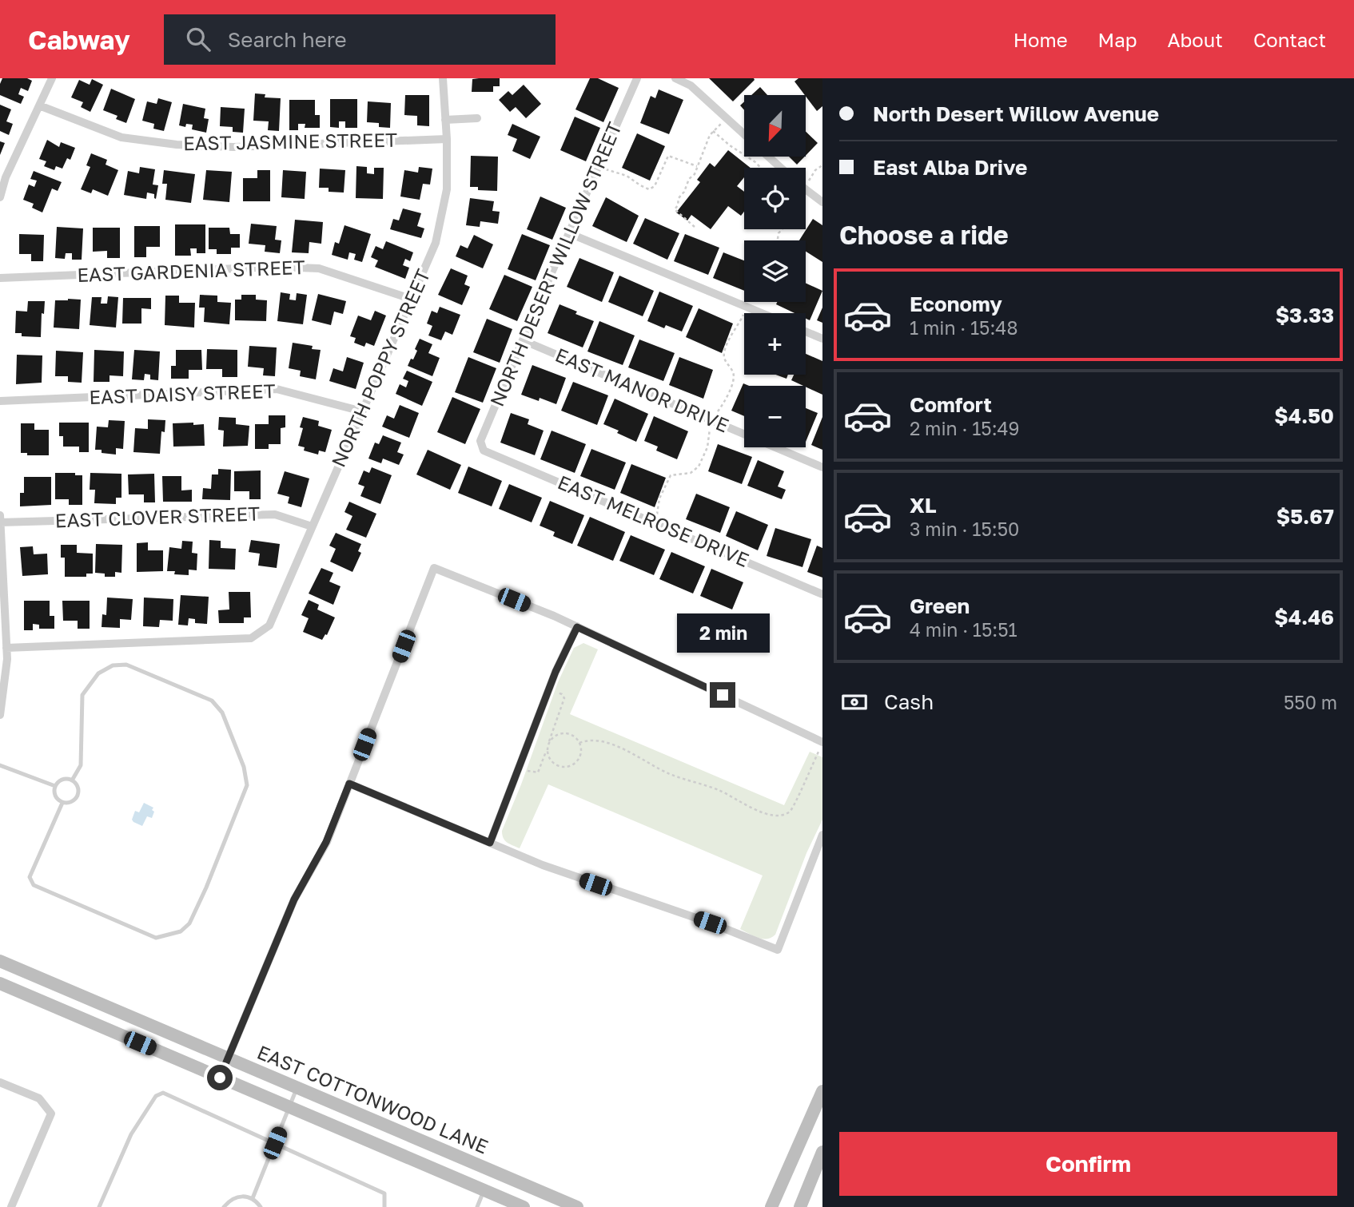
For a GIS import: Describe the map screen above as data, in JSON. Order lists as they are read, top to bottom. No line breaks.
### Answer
{"streets":{"main road":["EAST COTTONWOOD LANE"],"street":["EAST JASMINE STREET","NORTH DESERT WILLOW STREET","EAST GARDENIA STREET","NORTH POPPY STREET","EAST MANOR DRIVE","EAST DAISY STREET","EAST CLOVER STREET","EAST MELROSE DRIVE"]},"crossings":[["EAST JASMINE STREET","NORTH POPPY STREET"],["NORTH DESERT WILLOW STREET","EAST MANOR DRIVE"],["NORTH DESERT WILLOW STREET","EAST MELROSE DRIVE"],["EAST GARDENIA STREET","NORTH POPPY STREET"],["NORTH POPPY STREET","EAST DAISY STREET"],["NORTH POPPY STREET","EAST CLOVER STREET"]],"north":"bottom left","page":{"header":"Cabway","search":"Search here","nav":["Home","Map","About","Contact"],"banner":["North Desert Willow Avenue","East Alba Drive"],"map_buttons":["+","−"],"heading":"Choose a ride","list":[{"name":"Economy","note":"1 min · 15:48","value":"$3.33"},{"name":"Comfort","note":"2 min · 15:49","value":"$4.50"},{"name":"XL","note":"3 min · 15:50","value":"$5.67"},{"name":"Green","note":"4 min · 15:51","value":"$4.46"}],"bubble":"2 min","pay":["Cash","550 m"],"buttons":"Confirm"}}
